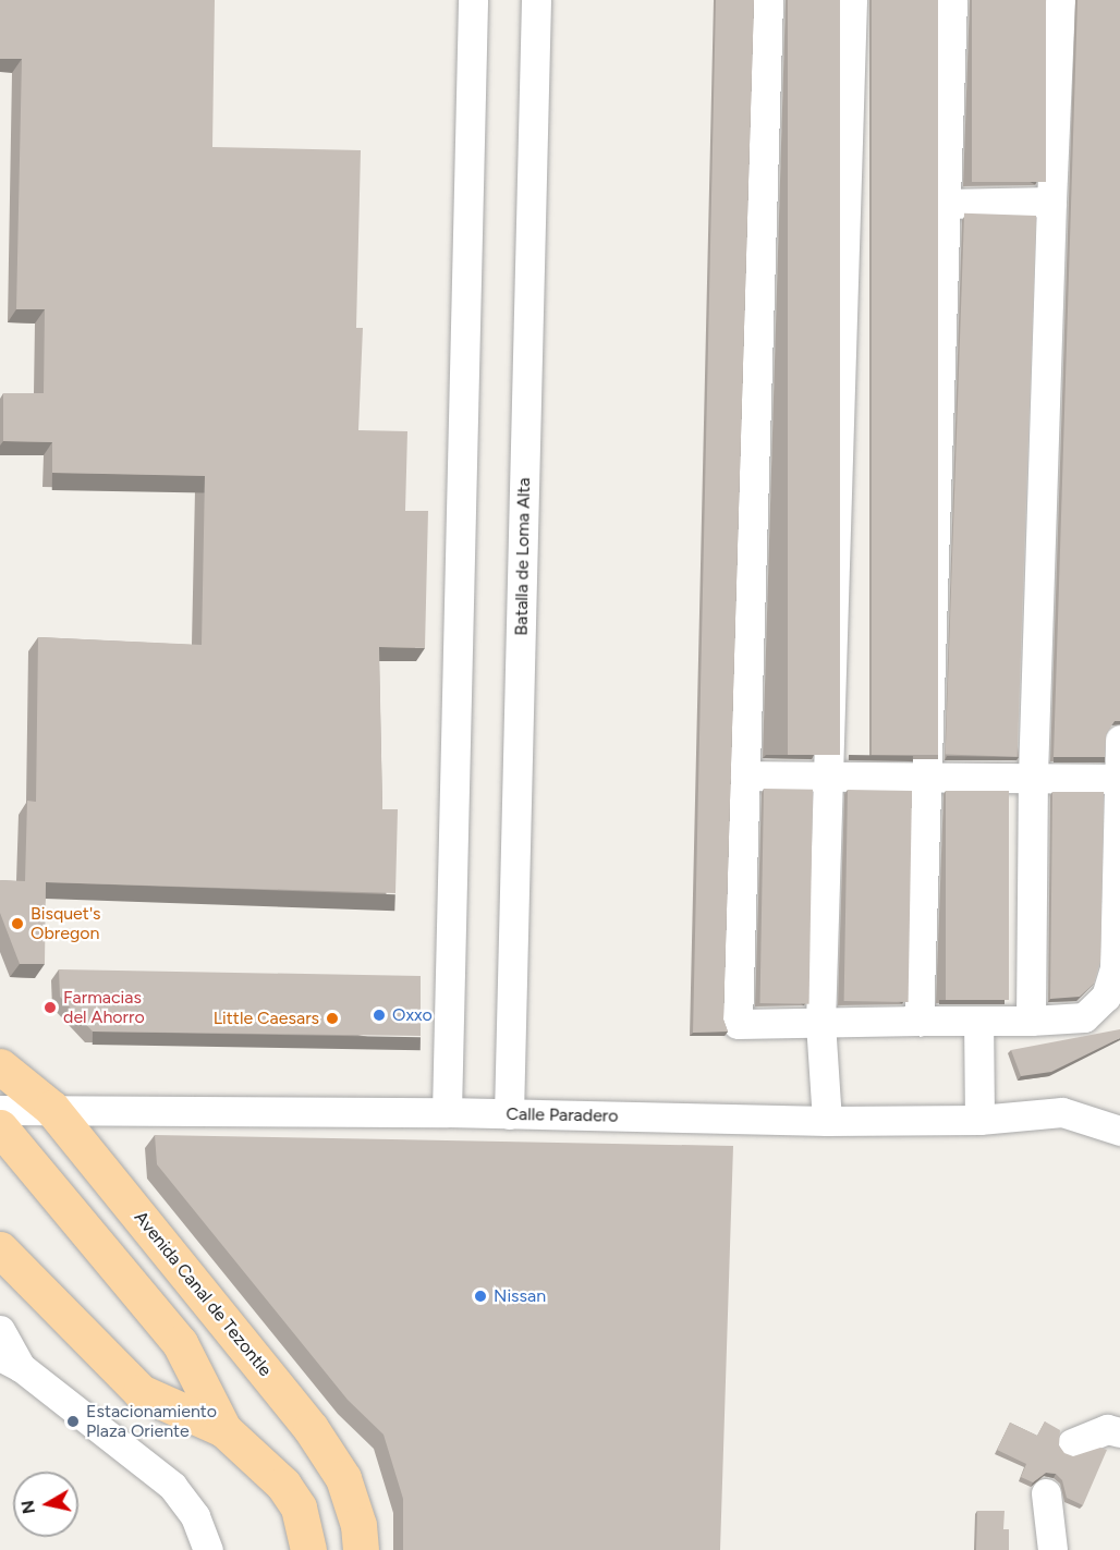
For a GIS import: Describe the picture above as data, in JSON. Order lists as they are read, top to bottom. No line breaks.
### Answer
{"streets":{"main road":["Avenida Canal de Tezontle"],"street":["Batalla de Loma Alta","Calle Paradero"]},"crossings":[["Batalla de Loma Alta","Calle Paradero"],["Calle Paradero","Avenida Canal de Tezontle"]],"places":["Bisquet's Obregon","Farmacias del Ahorro","Oxxo","Little Caesars","Nissan","Estacionamiento Plaza Oriente"],"north":"left"}
